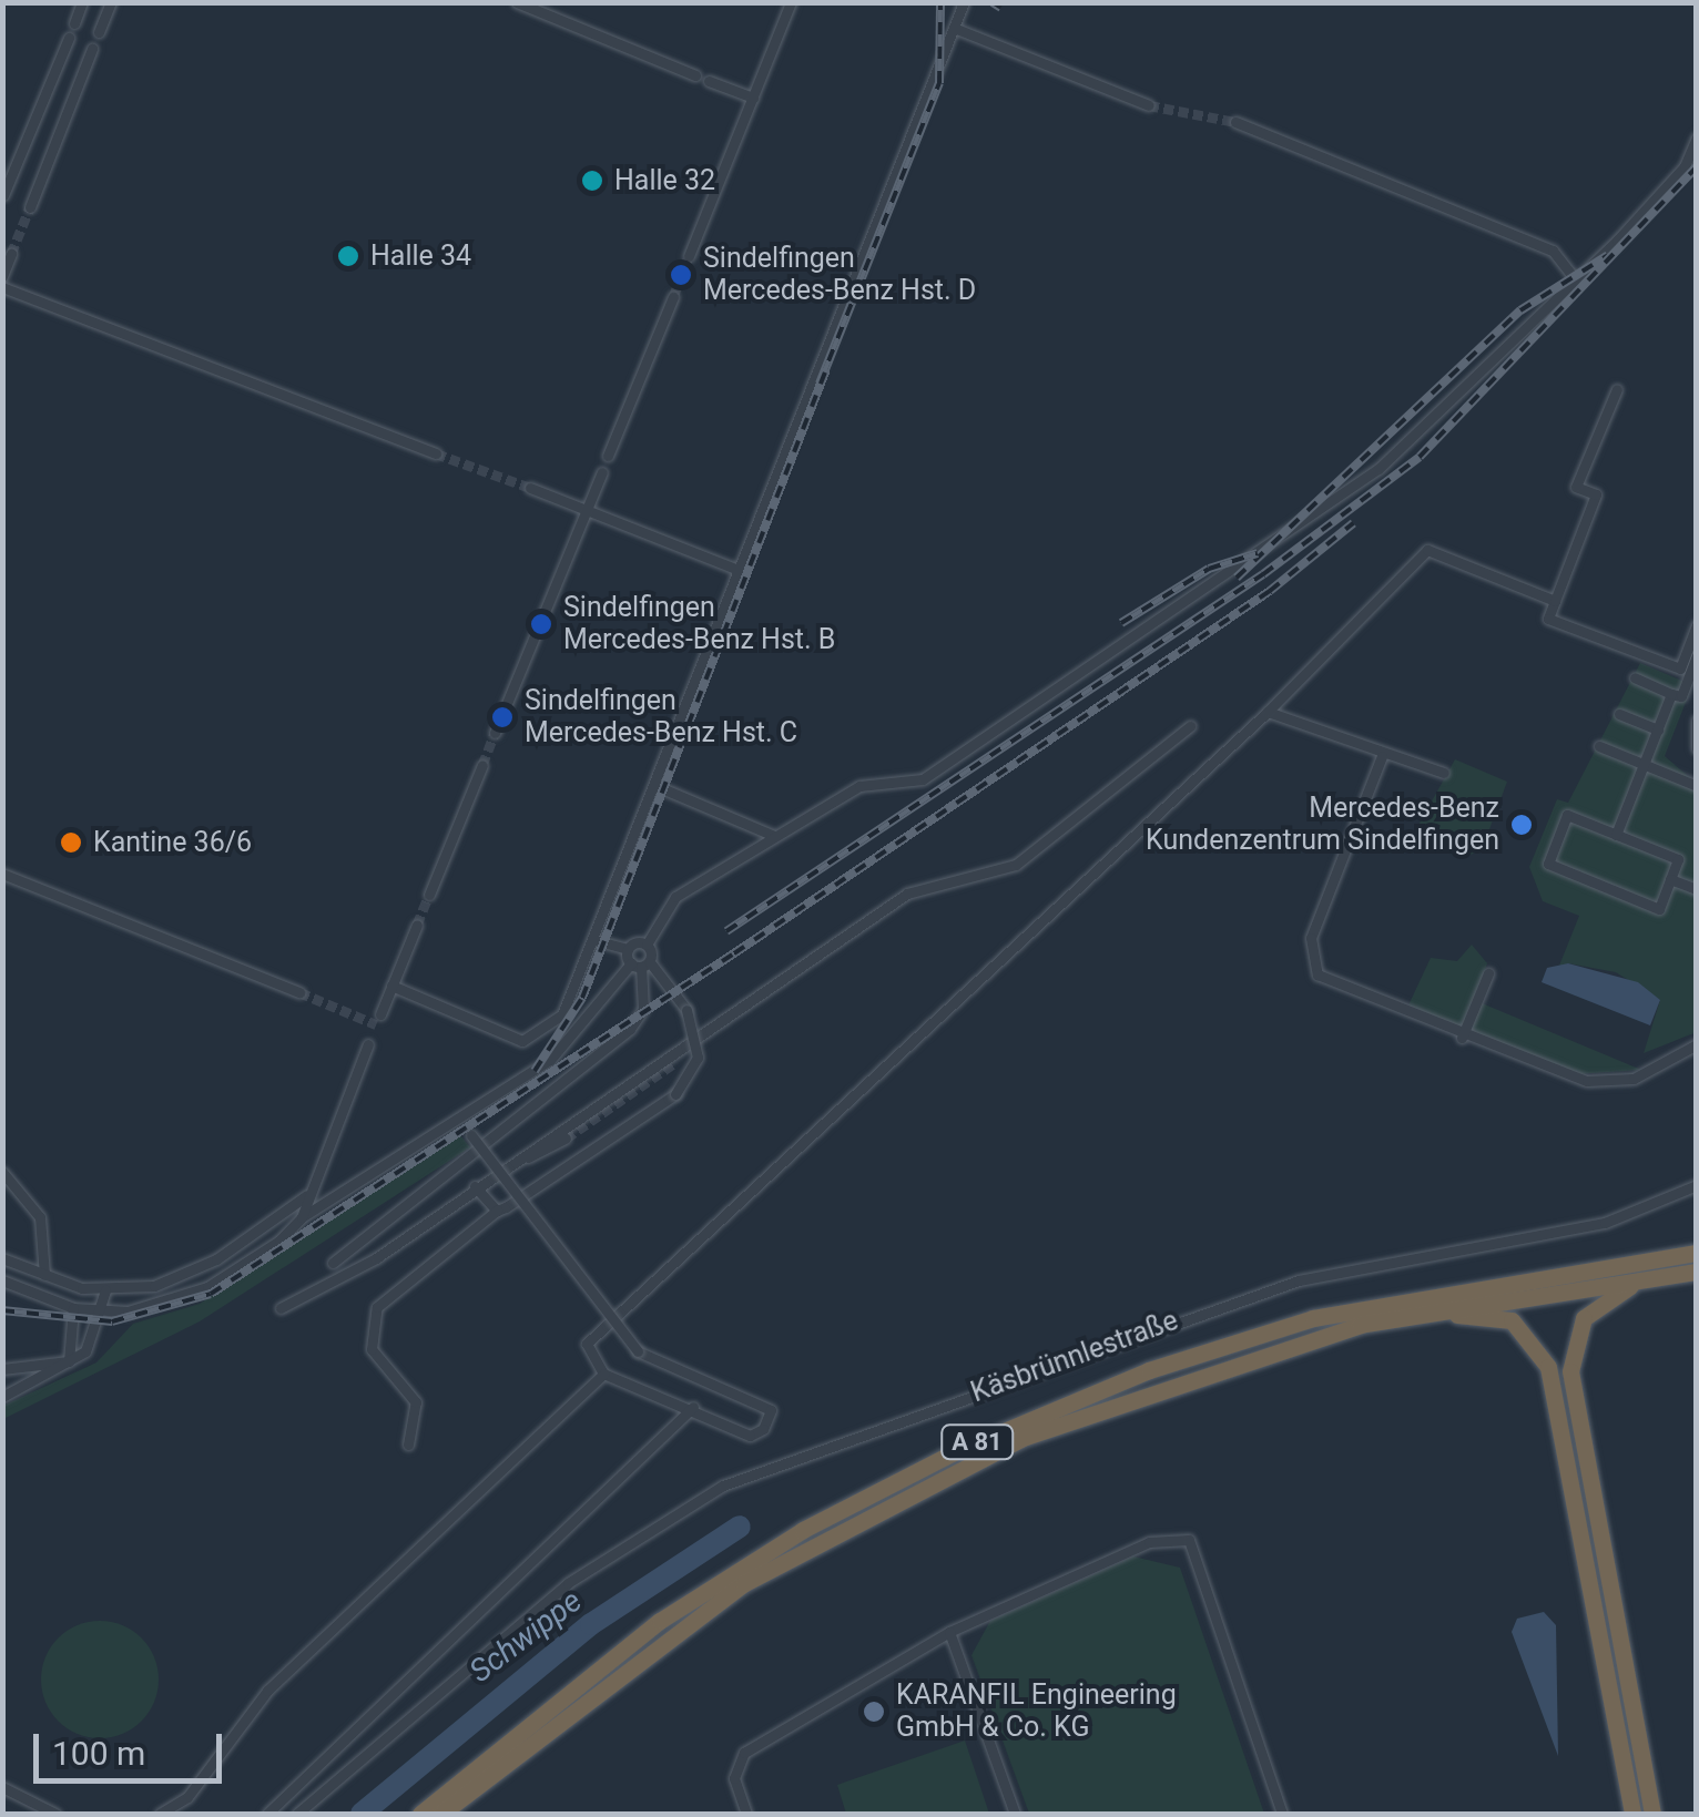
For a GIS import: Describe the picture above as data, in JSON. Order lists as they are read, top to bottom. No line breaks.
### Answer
{"streets":{"highway":["A 81"],"street":["Käsbrünnlestraße"]},"water":["Schwippe"],"places":["Halle 32","Halle 34","Sindelfingen Mercedes-Benz Hst. D","Sindelfingen Mercedes-Benz Hst. B","Sindelfingen Mercedes-Benz Hst. C","Mercedes-Benz Kundenzentrum Sindelfingen","Kantine 36/6","KARANFIL Engineering GmbH & Co. KG"],"scale_bar":"100 m"}
